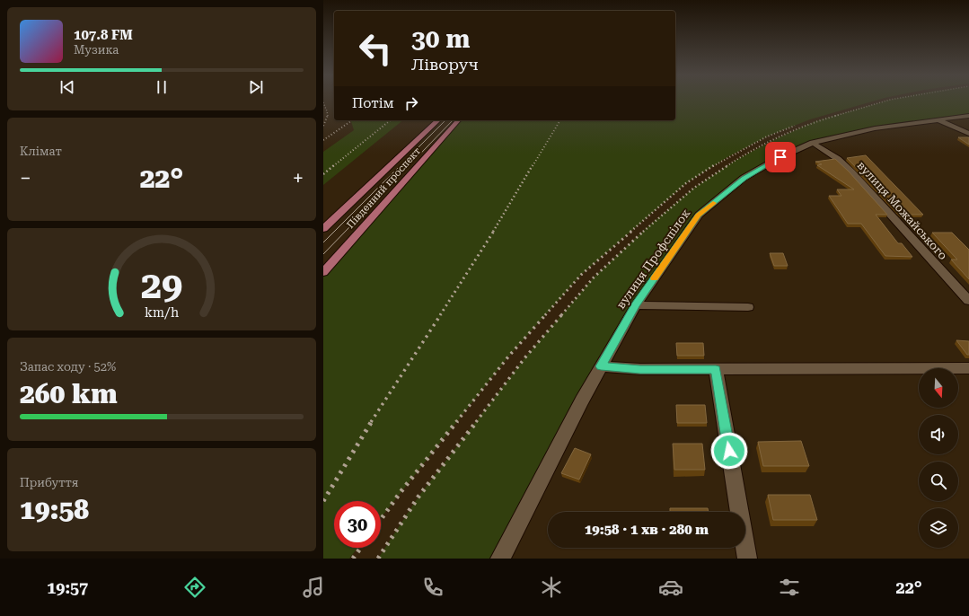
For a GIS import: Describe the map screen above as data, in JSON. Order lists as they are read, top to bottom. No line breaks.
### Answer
{"streets":{"main road":["Південний проспект"],"street":["вулиця Можайського","вулиця Профспілок"]},"crossings":[["вулиця Можайського","вулиця Профспілок"]],"north":"bottom","page":{"turn":["30 m","Ліворуч"],"song":["107.8 FM","Музика"],"then":"Потім","tile":["Клімат",["Запас ходу · 52%","260 km"],["Прибуття","19:58"]],"heat":["−","22°","+"],"limit":"30","trip":"19:58 · 1 хв · 280 m","tabs":["19:57","22°"],"gauge":["29","km/h"]}}
